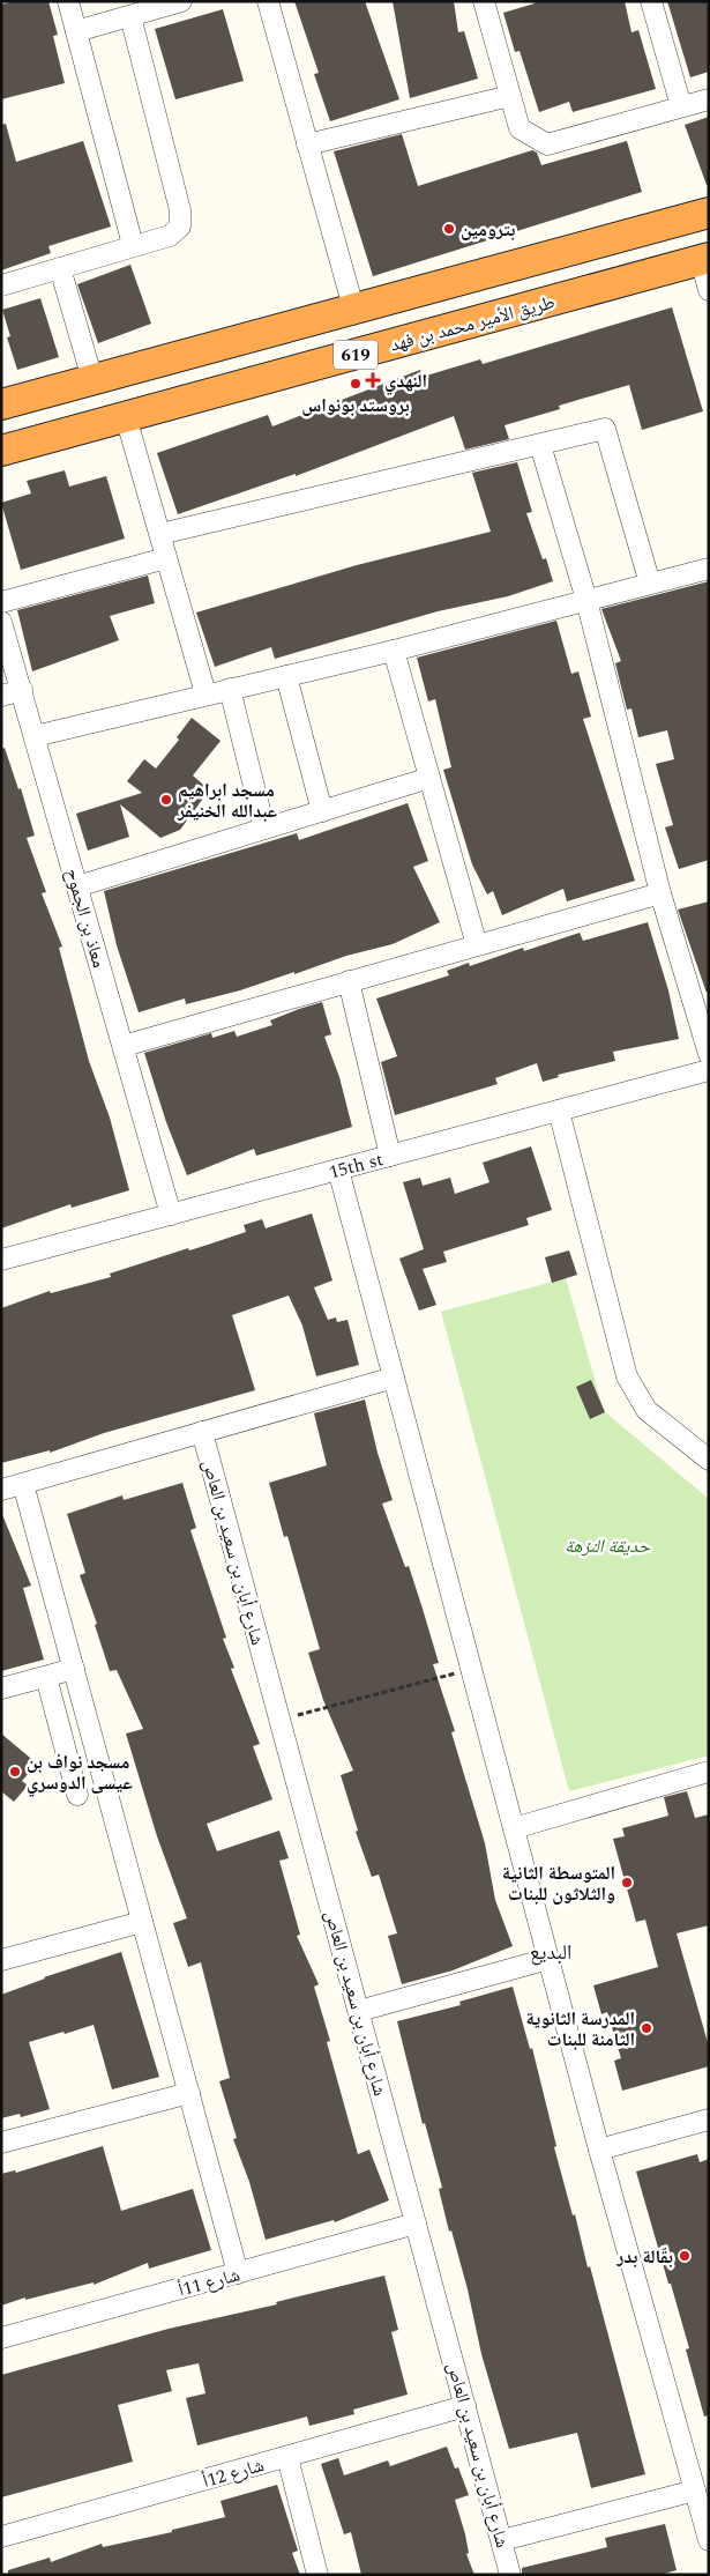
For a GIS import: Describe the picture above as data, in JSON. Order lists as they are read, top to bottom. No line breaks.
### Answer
{"streets":{"highway":["طريق الأمير محمد بن فهد","619"],"street":["معاذ بن الجموح","15th st","شارع أبان بن سعيد بن العاص","شارع 11أ","شارع 12أ"]},"crossings":[["معاذ بن الجموح","15th st"],["شارع أبان بن سعيد بن العاص","شارع 11أ"],["شارع أبان بن سعيد بن العاص","شارع 12أ"]],"districts":["البديع"],"parks":["حديقة النزهة"],"places":{"other":["بترومين","بروستد بونواس","مسجد ابراهيم عبدالله الخنيفر","مسجد نواف بن عيسى الدوسري","المتوسطة الثانية والثلاثون للبنات","المدرسة الثانوية الثامنة للبنات","بقّالة بدر"],"health":["النهدي"]}}
